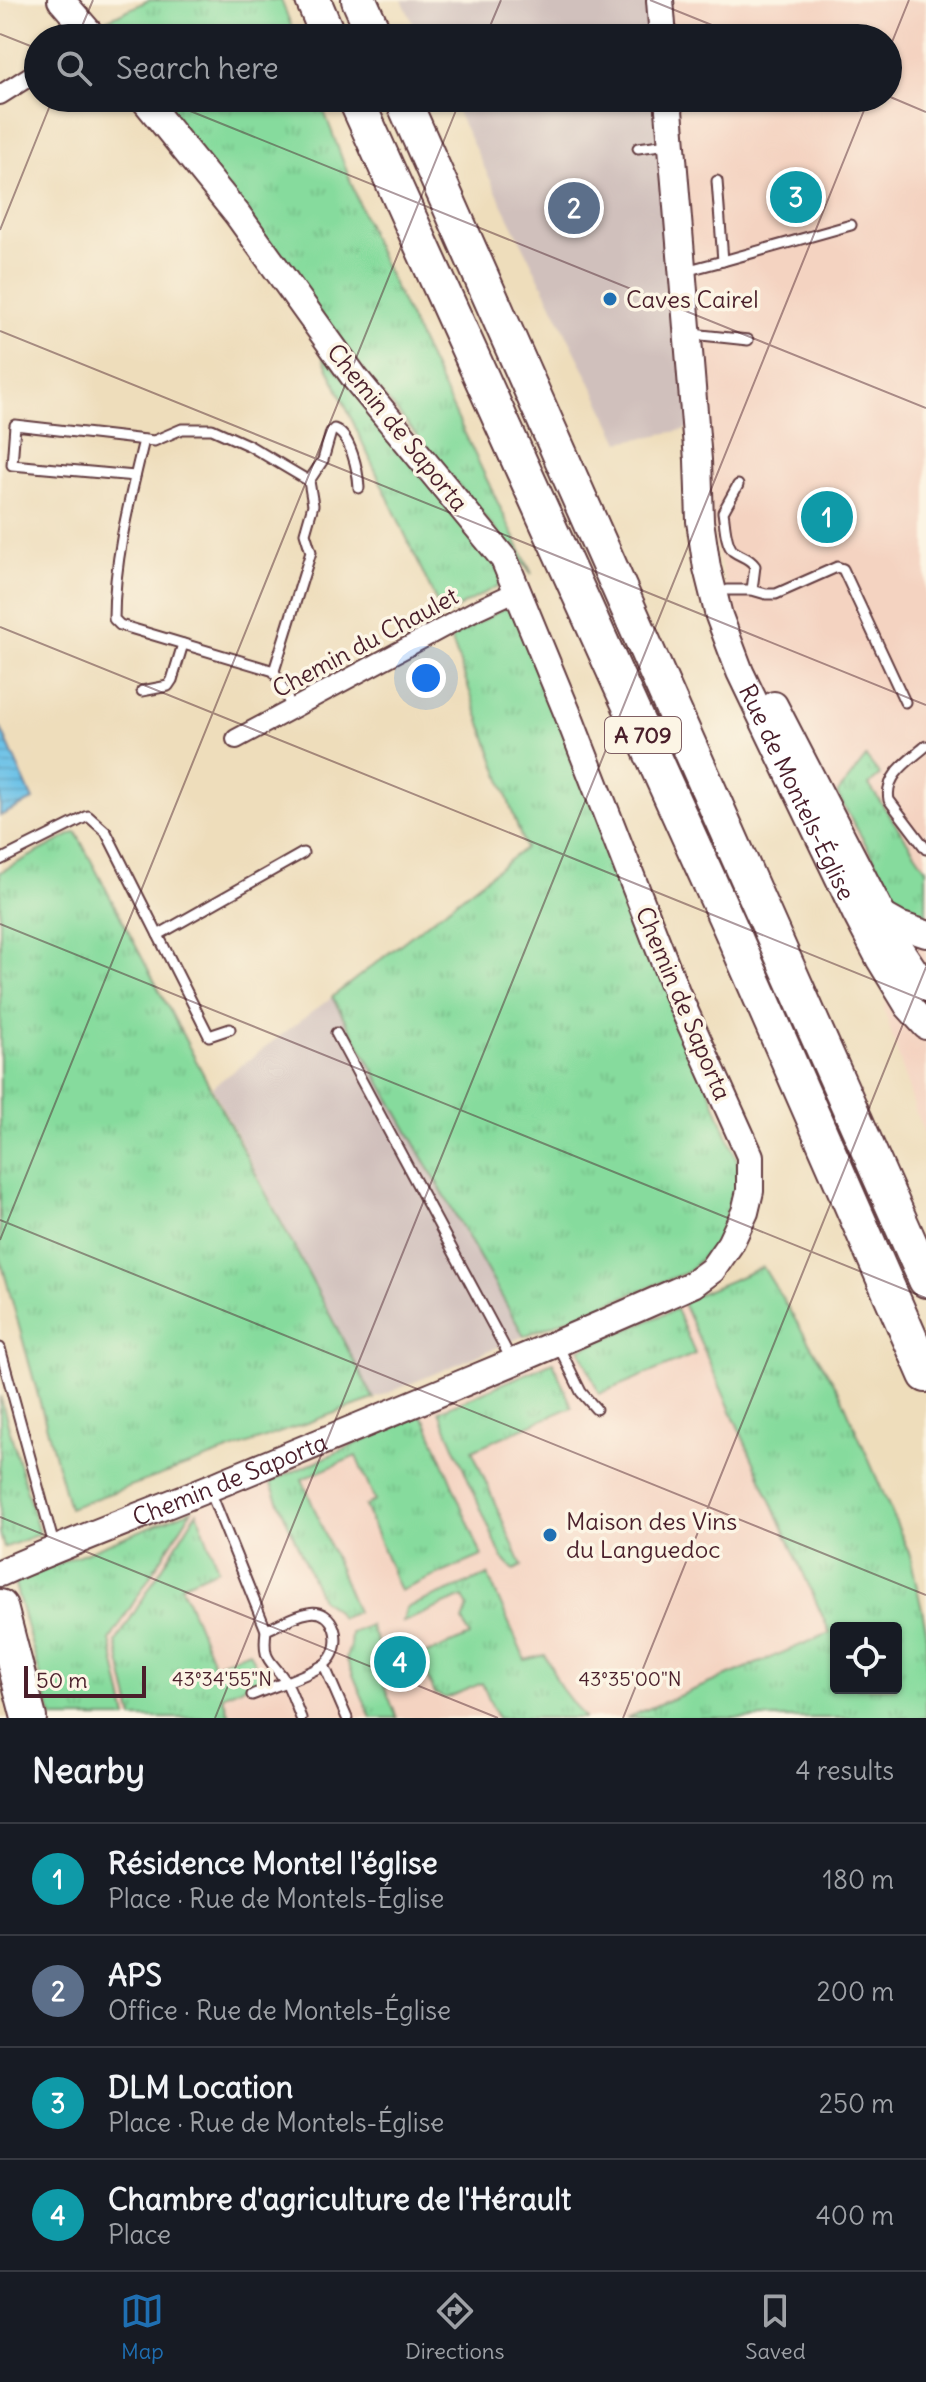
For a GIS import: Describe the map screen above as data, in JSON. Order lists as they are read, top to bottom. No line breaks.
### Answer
{"streets":{"highway":["A 709"],"street":["Chemin de Saporta","Chemin du Chaulet","Rue de Montels-Église"]},"crossings":[["Chemin de Saporta","Chemin du Chaulet"]],"places":["Caves Cairel","Maison des Vins du Languedoc"],"scale_bar":"50 m","page":{"search":"Search here","pins":["3","2","1","4"],"scale":"50 m","heading":["Nearby","4 results"],"list":[{"mark":"1","name":"Résidence Montel l'église","note":"Place · Rue de Montels-Église","value":"180 m"},{"mark":"2","name":"APS","note":"Office · Rue de Montels-Église","value":"200 m"},{"mark":"3","name":"DLM Location","note":"Place · Rue de Montels-Église","value":"250 m"},{"mark":"4","name":"Chambre d'agriculture de l'Hérault","note":"Place","value":"400 m"}],"nav":["Map","Directions","Saved"]},"coordinates":["43°34'55\"N","43°35'00\"N"]}
